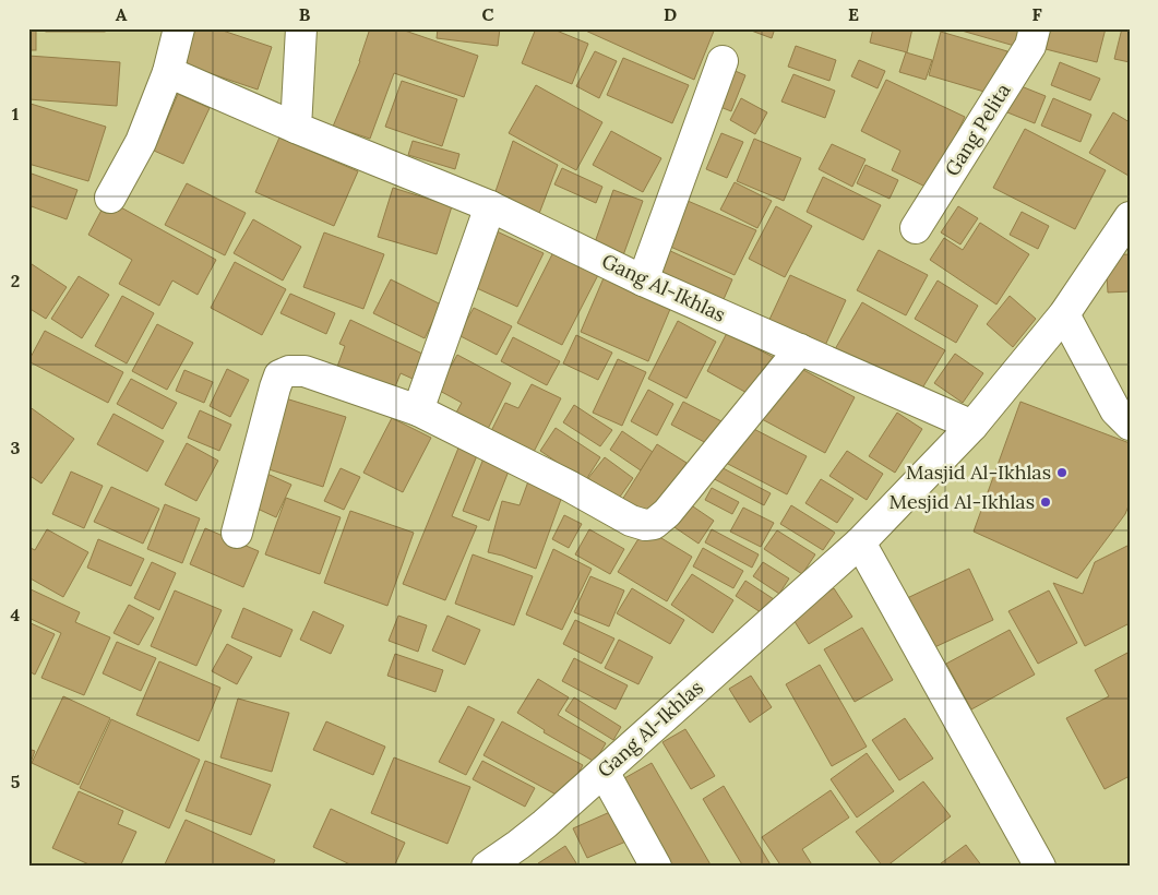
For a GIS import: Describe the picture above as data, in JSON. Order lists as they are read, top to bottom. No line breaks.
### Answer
{"streets":{"street":["Gang Pelita","Gang Al-Ikhlas"]},"places":["Masjid Al-Ikhlas","Mesjid Al-Ikhlas"],"grid":{"columns":["A","B","C","D","E","F"],"rows":["1","2","3","4","5"]}}
